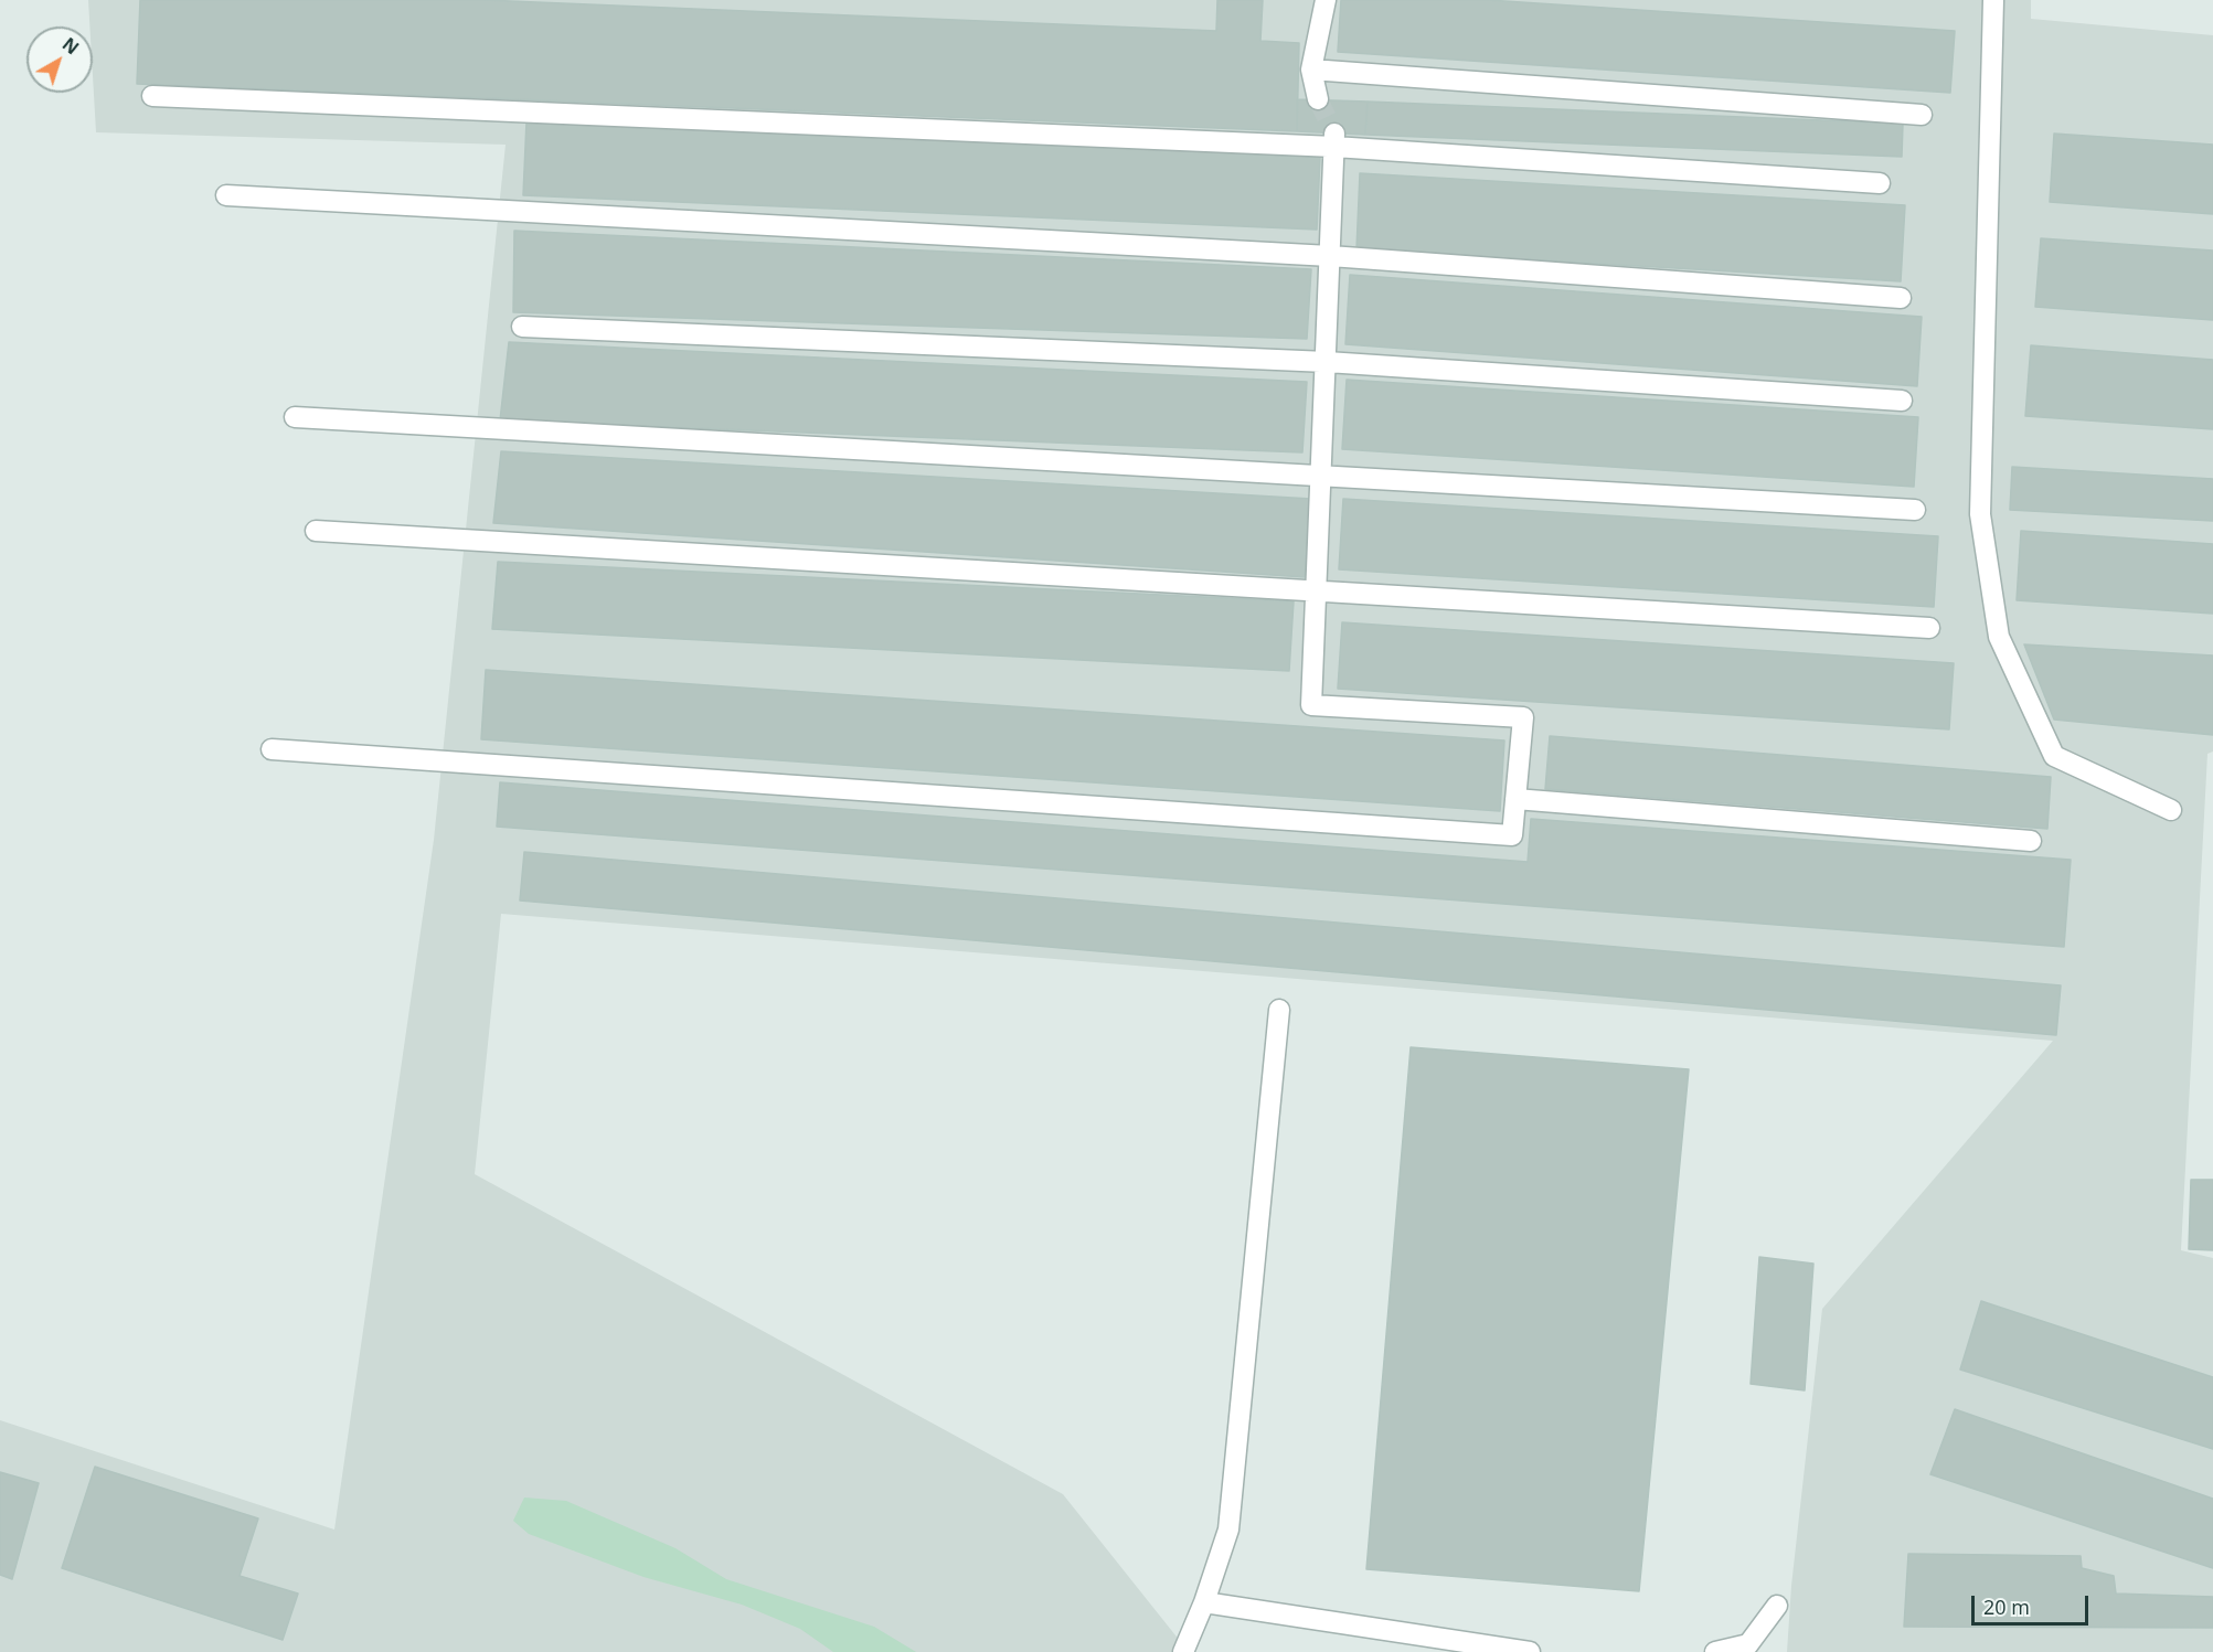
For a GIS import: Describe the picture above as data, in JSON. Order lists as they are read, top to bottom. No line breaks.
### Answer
{"scale_bar":"20 m","north":"top right"}
